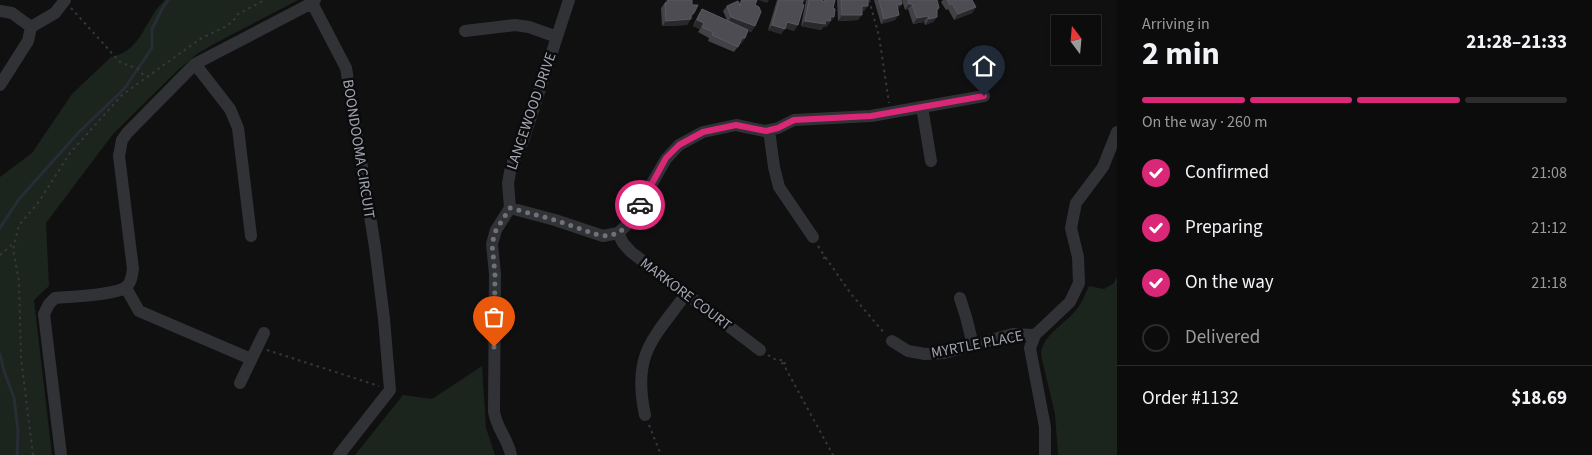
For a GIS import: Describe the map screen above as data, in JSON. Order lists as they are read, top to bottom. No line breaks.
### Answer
{"streets":{"street":["LANCEWOOD DRIVE","BOONDOOMA CIRCUIT","MARKORE COURT","MYRTLE PLACE"]},"north":"top","page":{"heading":["2 min","Arriving in","21:28–21:33"],"panel":["Order #1132","$18.69"],"bar":"On the way · 260 m","list":[["Confirmed","21:08"],["Preparing","21:12"],["On the way","21:18"],"Delivered"]}}
